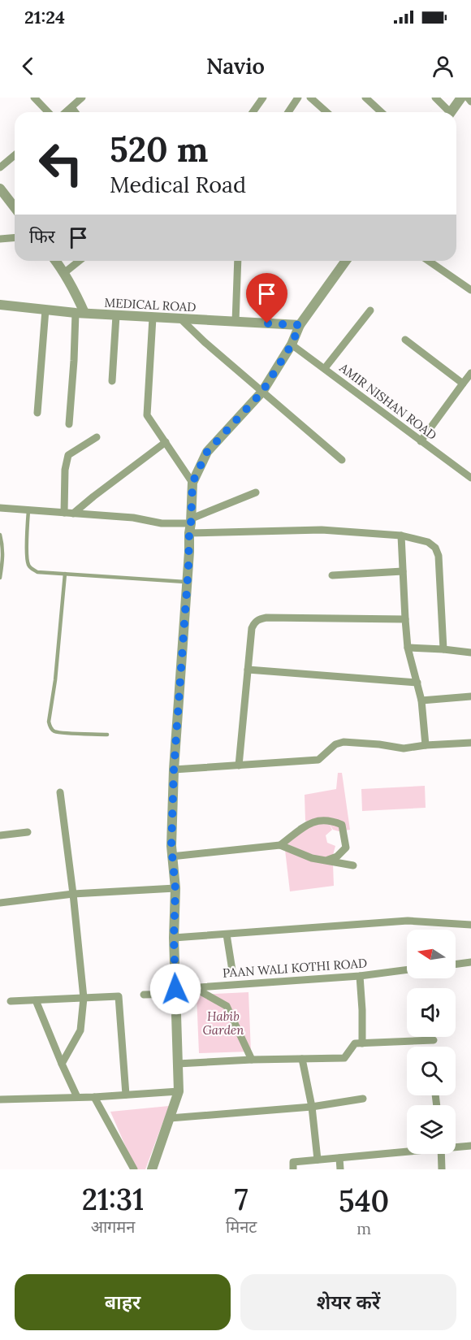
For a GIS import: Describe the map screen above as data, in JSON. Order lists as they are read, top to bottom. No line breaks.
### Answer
{"streets":{"street":["MEDICAL ROAD","AMIR NISHAN ROAD","PAAN WALI KOTHI ROAD"]},"parks":["Habib Garden"],"north":"left","page":{"status":"21:24","header":"Navio","turn":["520 m","Medical Road"],"then":"फिर","eta":["21:31","आगमन","7","मिनट","540","m"],"buttons":["बाहर","शेयर करें"]}}
